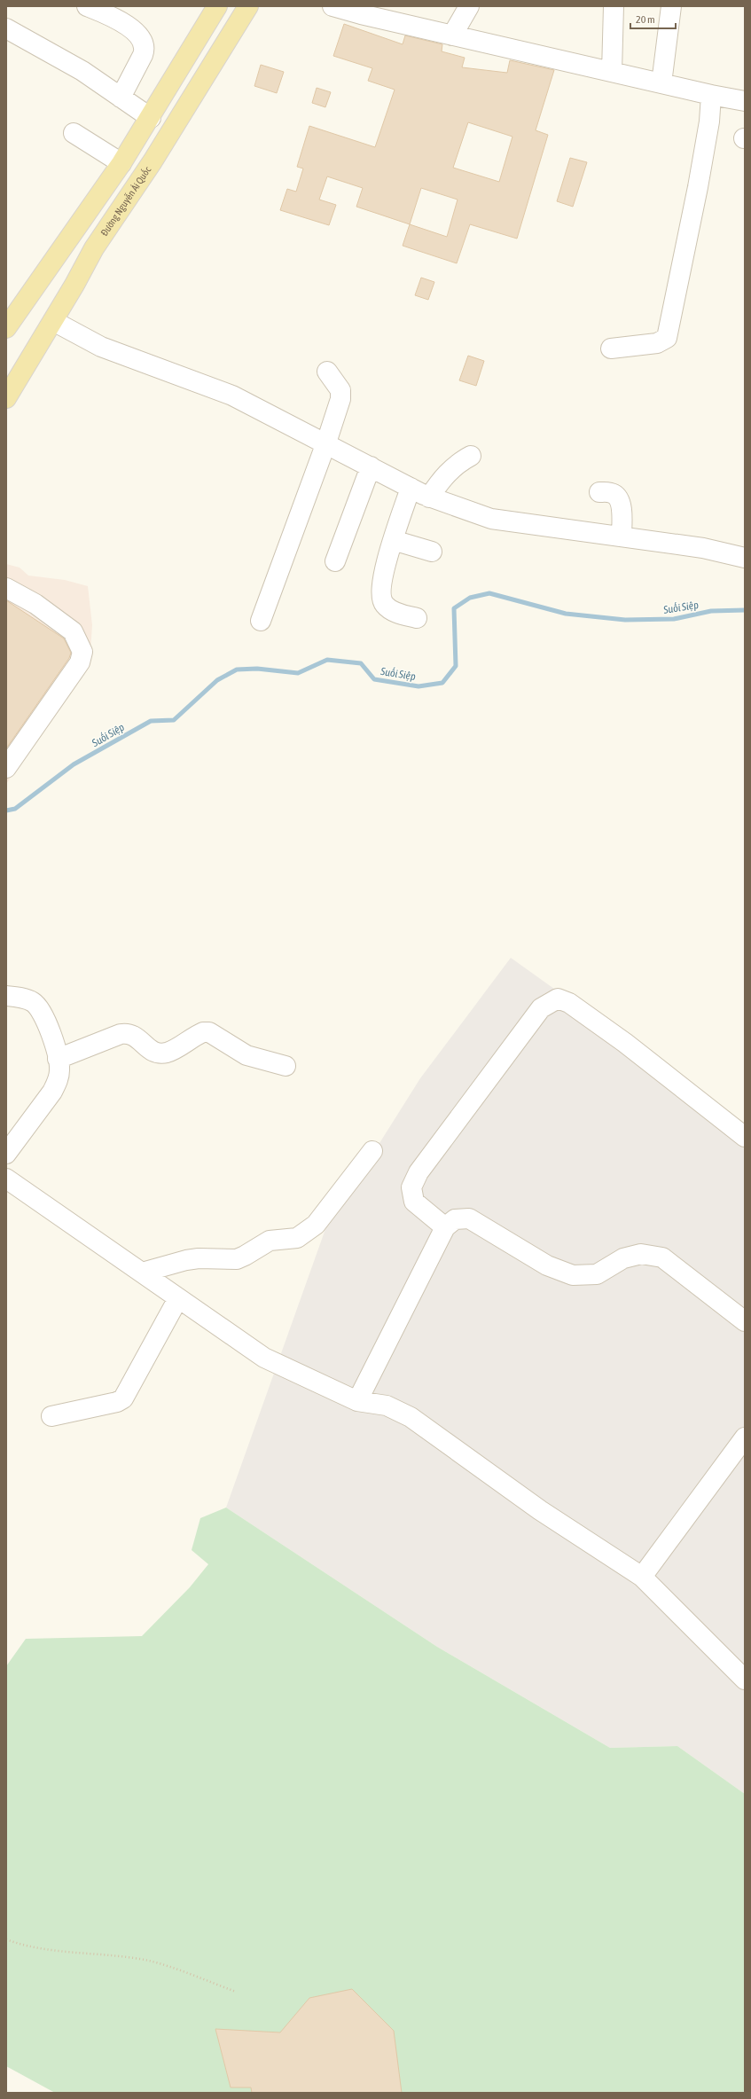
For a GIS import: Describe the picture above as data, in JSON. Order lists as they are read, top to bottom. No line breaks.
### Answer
{"streets":{"main road":["Đường Nguyễn Ái Quốc"]},"water":["Suối Siệp"],"scale_bar":"20 m"}
